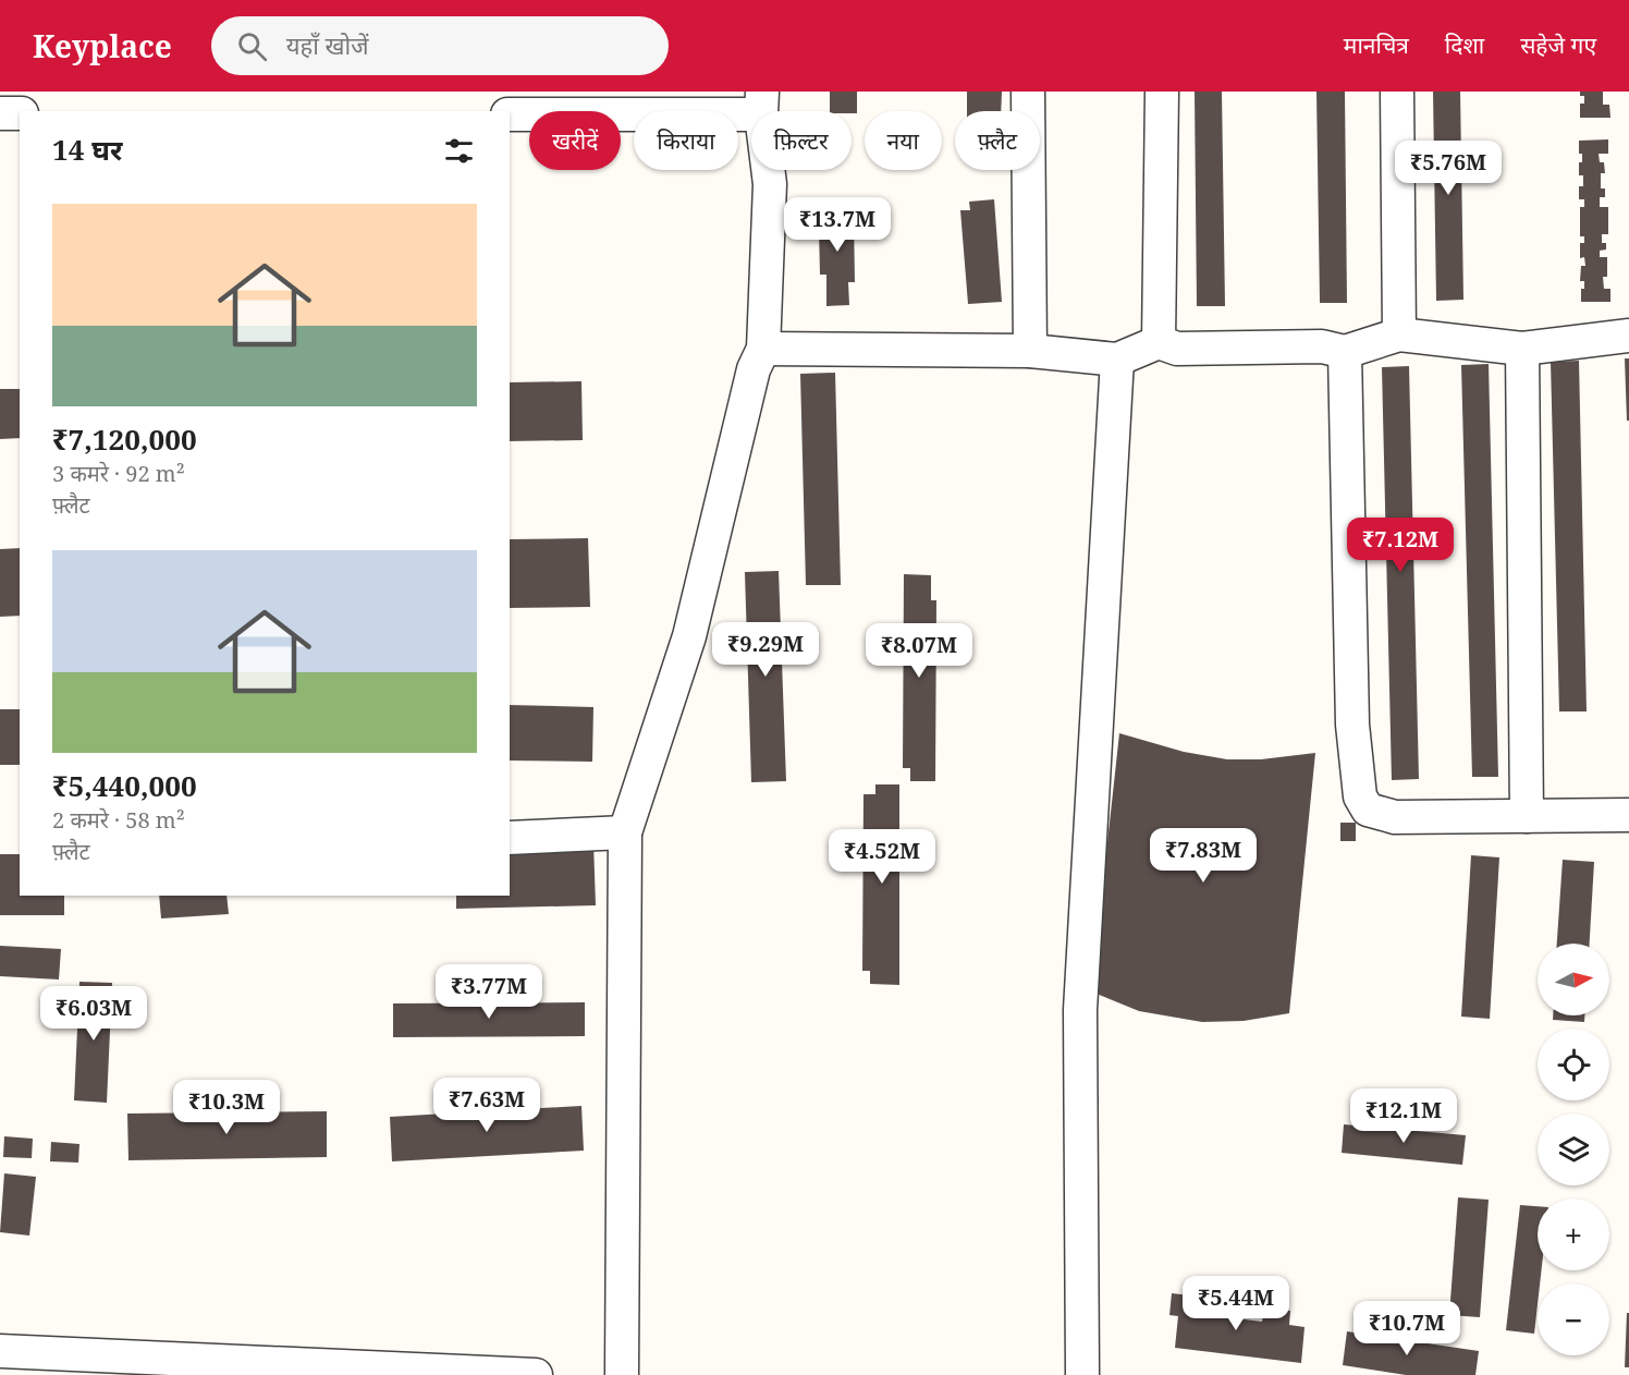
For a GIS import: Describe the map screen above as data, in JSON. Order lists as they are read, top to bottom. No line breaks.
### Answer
{"north":"right","page":{"header":"Keyplace","search":"यहाँ खोजें","nav":["मानचित्र","दिशा","सहेजे गए"],"chip":["खरीदें","किराया","फ़िल्टर","नया","फ़्लैट"],"heading":"14 घर","price":["₹5.76M","₹13.7M","₹7.12M","₹9.29M","₹8.07M","₹7.83M","₹4.52M","₹3.77M","₹6.03M","₹7.63M","₹10.3M","₹12.1M","₹5.44M","₹10.7M"],"list":[{"name":"₹7,120,000","note":"3 कमरे · 92 m² · फ़्लैट"},{"name":"₹5,440,000","note":"2 कमरे · 58 m² · फ़्लैट"}],"map_buttons":["+","−"]}}
